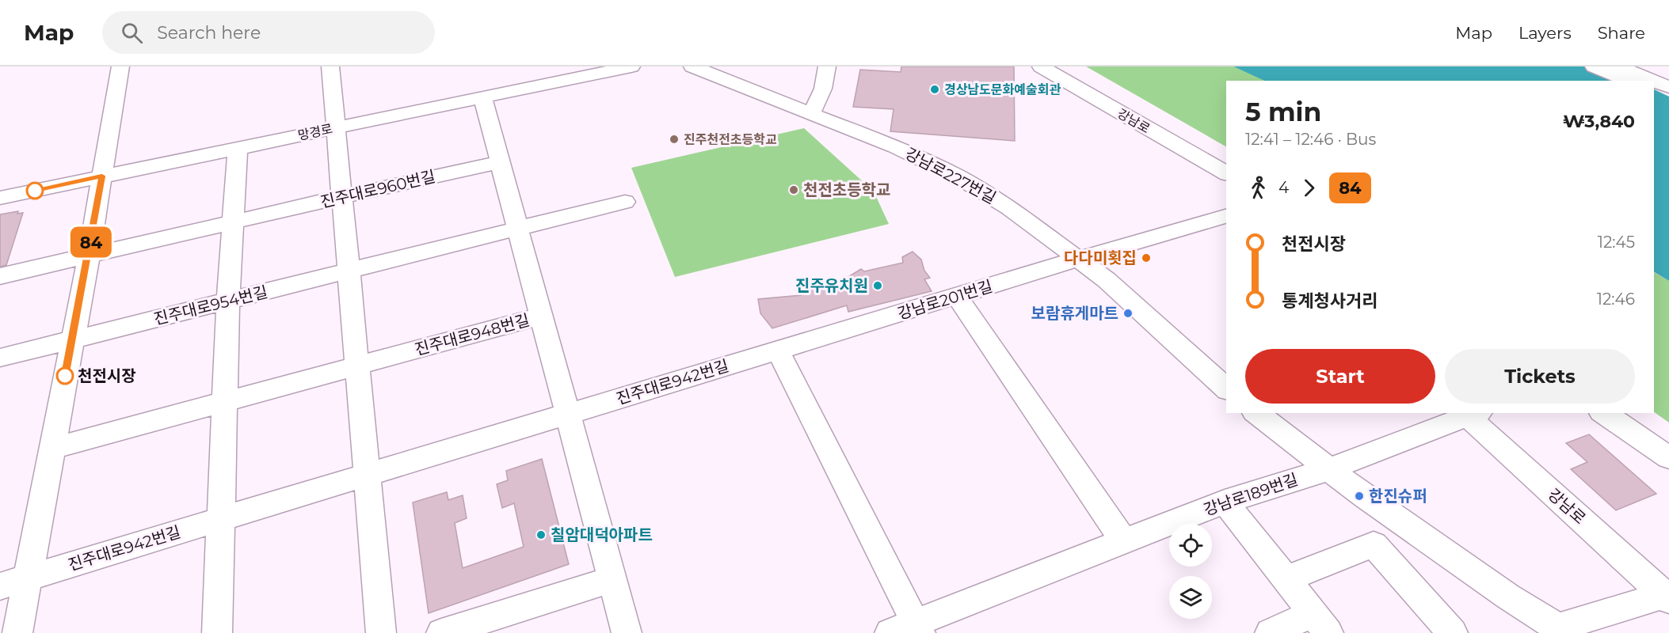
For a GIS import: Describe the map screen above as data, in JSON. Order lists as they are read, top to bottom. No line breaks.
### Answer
{"streets":{"street":["강남로","망경로","강남로227번길","진주대로960번길","강남로201번길","진주대로954번길","진주대로948번길","진주대로942번길","강남로189번길"]},"crossings":[["강남로","강남로189번길"],["강남로227번길","강남로201번길"],["강남로201번길","진주대로942번길"],["강남로201번길","강남로189번길"],["진주대로954번길","진주대로948번길"],["진주대로942번길","강남로189번길"]],"places":["경상남도문화예술회관","진주천전초등학교","천전초등학교","다다미횟집","진주유치원","보람휴게마트","천전시장","한진슈퍼","칠암대덕아파트"],"lines":["bus line 84"],"page":{"header":"Map","search":"Search here","nav":["Map","Layers","Share"],"on_map":"84","heading":["5 min","12:41 – 12:46 · Bus","₩3,840"],"legs":["4","84"],"list":[{"name":"천전시장","value":"12:45"},{"name":"통계청사거리","value":"12:46"}],"buttons":["Start","Tickets"]}}
